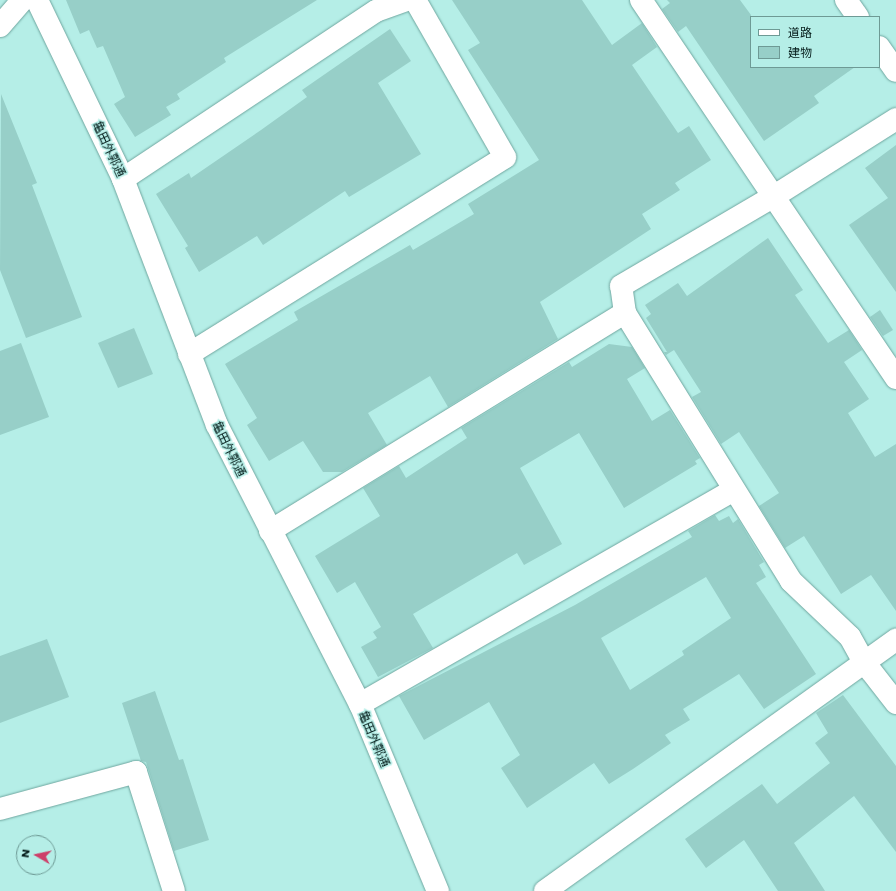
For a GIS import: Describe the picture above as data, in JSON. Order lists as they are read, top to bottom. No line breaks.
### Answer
{"streets":{"street":["亀田外郭通"]},"legend":["道路","建物"],"north":"left"}
